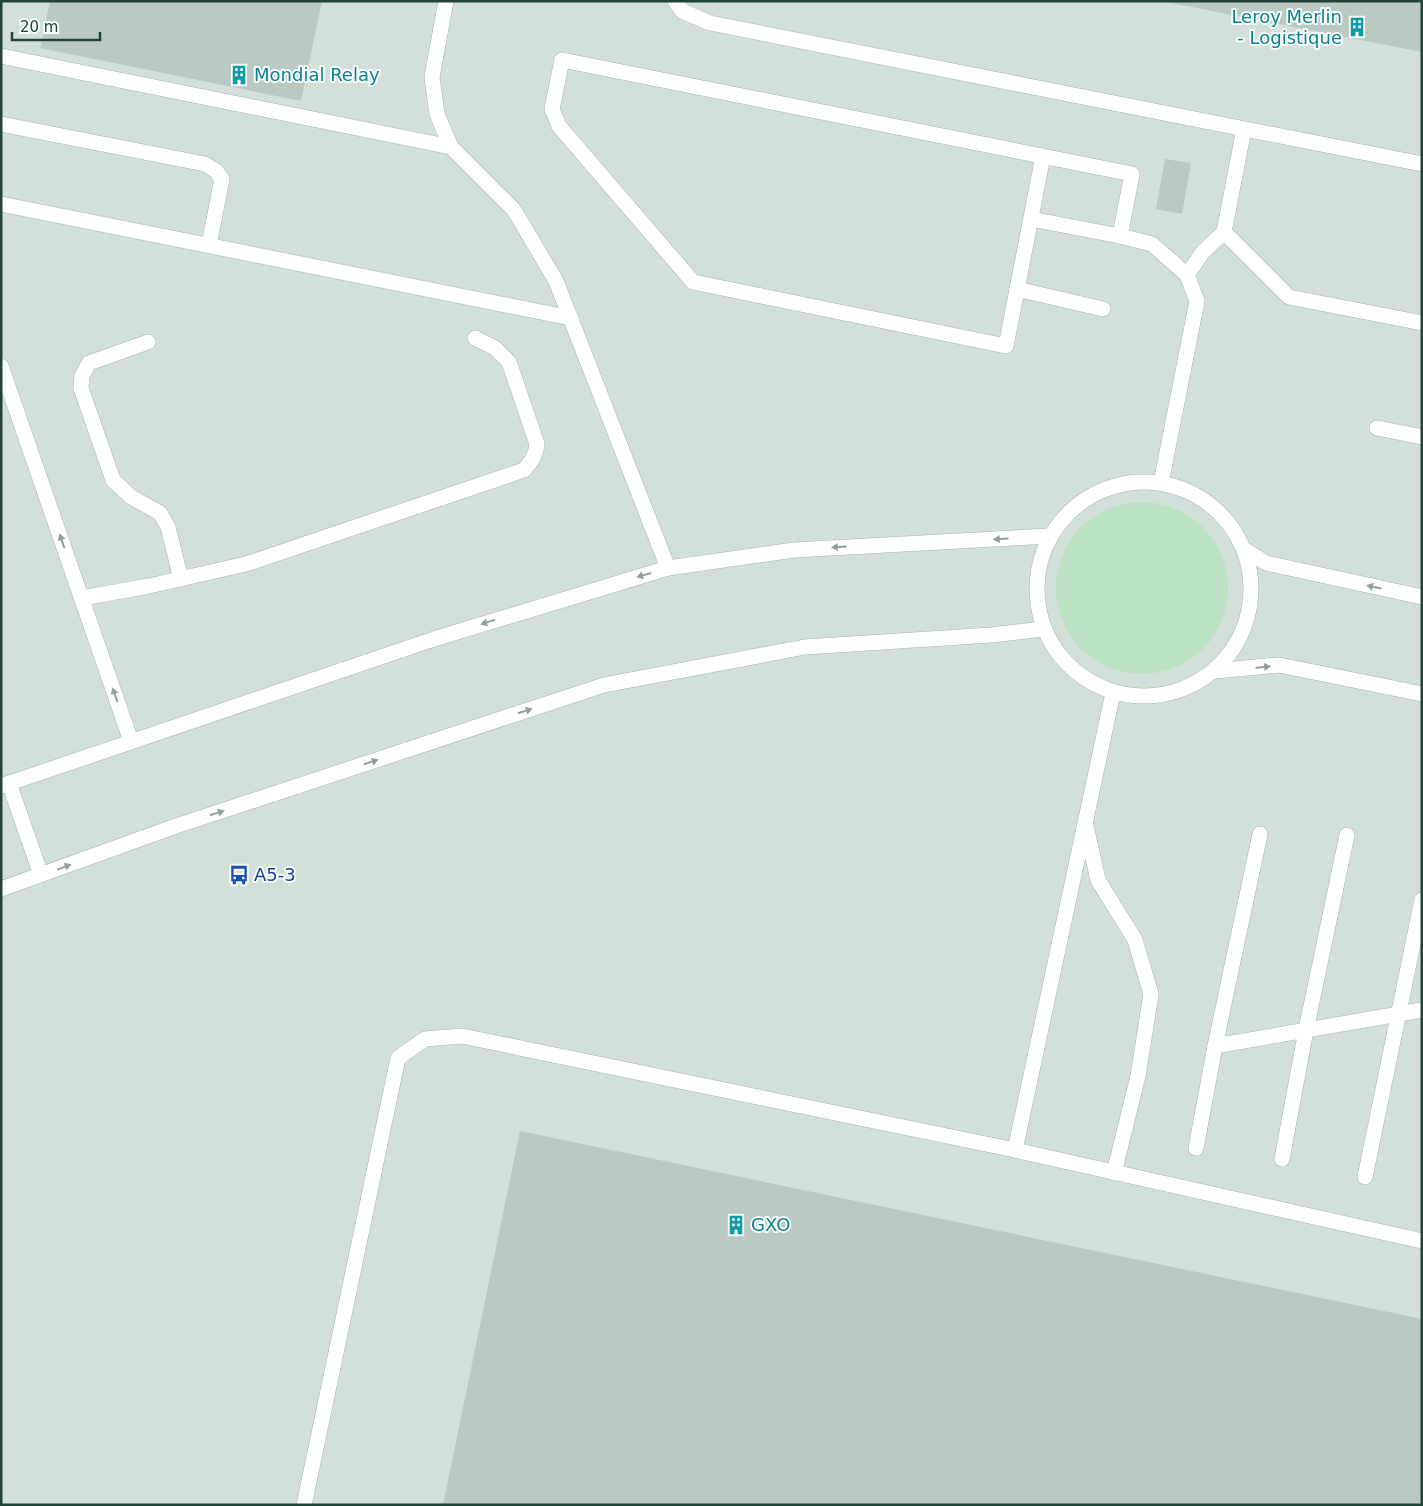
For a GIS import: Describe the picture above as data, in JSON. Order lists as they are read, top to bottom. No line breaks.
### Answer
{"places":{"building":["Leroy Merlin - Logistique","Mondial Relay","GXO"],"bus stop":["A5-3"]},"scale_bar":"20 m"}
